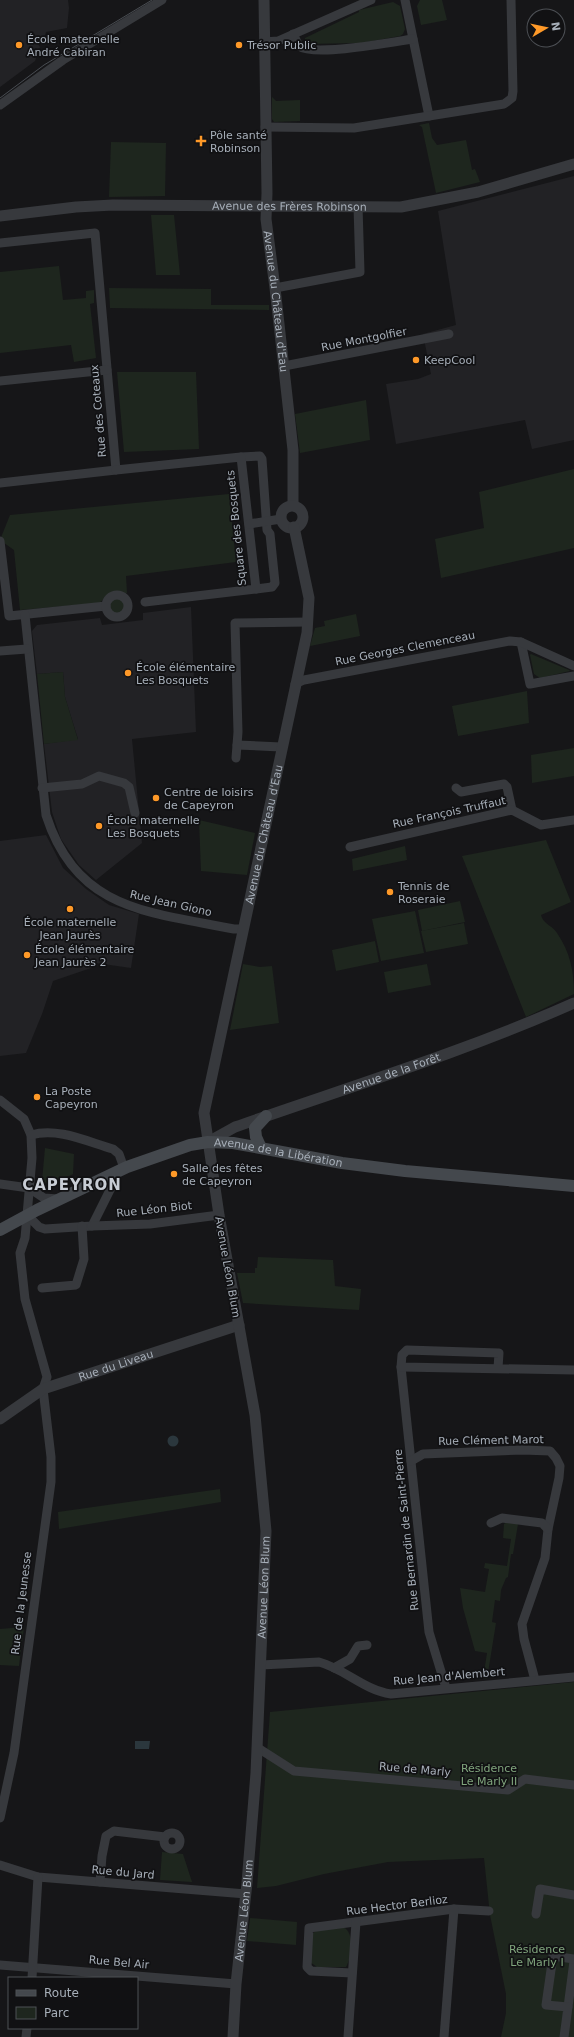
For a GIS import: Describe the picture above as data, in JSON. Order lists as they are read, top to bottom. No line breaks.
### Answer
{"streets":{"main road":["Avenue de la Libération"],"street":["Avenue des Frères Robinson","Avenue du Château d'Eau","Rue Montgolfier","Rue des Coteaux","Square des Bosquets","Rue Georges Clemenceau","Rue François Truffaut","Rue Jean Giono","Avenue de la Forêt","Rue Léon Biot","Avenue Léon Blum","Rue du Liveau","Rue Clément Marot","Rue Bernardin de Saint-Pierre","Rue de la Jeunesse","Rue Jean d'Alembert","Rue de Marly","Rue du Jard","Rue Hector Berlioz","Rue Bel Air"]},"crossings":[["Avenue des Frères Robinson","Avenue du Château d'Eau"],["Avenue du Château d'Eau","Rue Montgolfier"],["Avenue du Château d'Eau","Rue Georges Clemenceau"],["Avenue du Château d'Eau","Rue Jean Giono"],["Avenue du Château d'Eau","Avenue de la Forêt"],["Avenue du Château d'Eau","Avenue de la Libération"],["Avenue du Château d'Eau","Avenue Léon Blum"],["Rue des Coteaux","Square des Bosquets"],["Avenue de la Forêt","Avenue de la Libération"],["Avenue de la Forêt","Avenue Léon Blum"],["Avenue de la Libération","Rue Léon Biot"],["Avenue de la Libération","Avenue Léon Blum"],["Avenue de la Libération","Rue de la Jeunesse"],["Rue Léon Biot","Avenue Léon Blum"],["Rue Léon Biot","Rue de la Jeunesse"],["Avenue Léon Blum","Rue du Liveau"],["Avenue Léon Blum","Rue Jean d'Alembert"],["Avenue Léon Blum","Rue de Marly"],["Avenue Léon Blum","Rue du Jard"],["Avenue Léon Blum","Rue Bel Air"],["Rue du Liveau","Rue de la Jeunesse"],["Rue Clément Marot","Rue Bernardin de Saint-Pierre"],["Rue Clément Marot","Rue Jean d'Alembert"],["Rue Bernardin de Saint-Pierre","Rue Jean d'Alembert"]],"districts":["CAPEYRON"],"parks":["Résidence Le Marly II","Résidence Le Marly I"],"places":{"other":["École maternelle André Cabiran","Trésor Public","KeepCool","École élémentaire Les Bosquets","Centre de loisirs de Capeyron","École maternelle Les Bosquets","Tennis de Roseraie","École maternelle Jean Jaurès","École élémentaire Jean Jaurès 2","La Poste Capeyron","Salle des fêtes de Capeyron"],"health":["Pôle santé Robinson"]},"legend":["Route","Parc"],"north":"right"}
